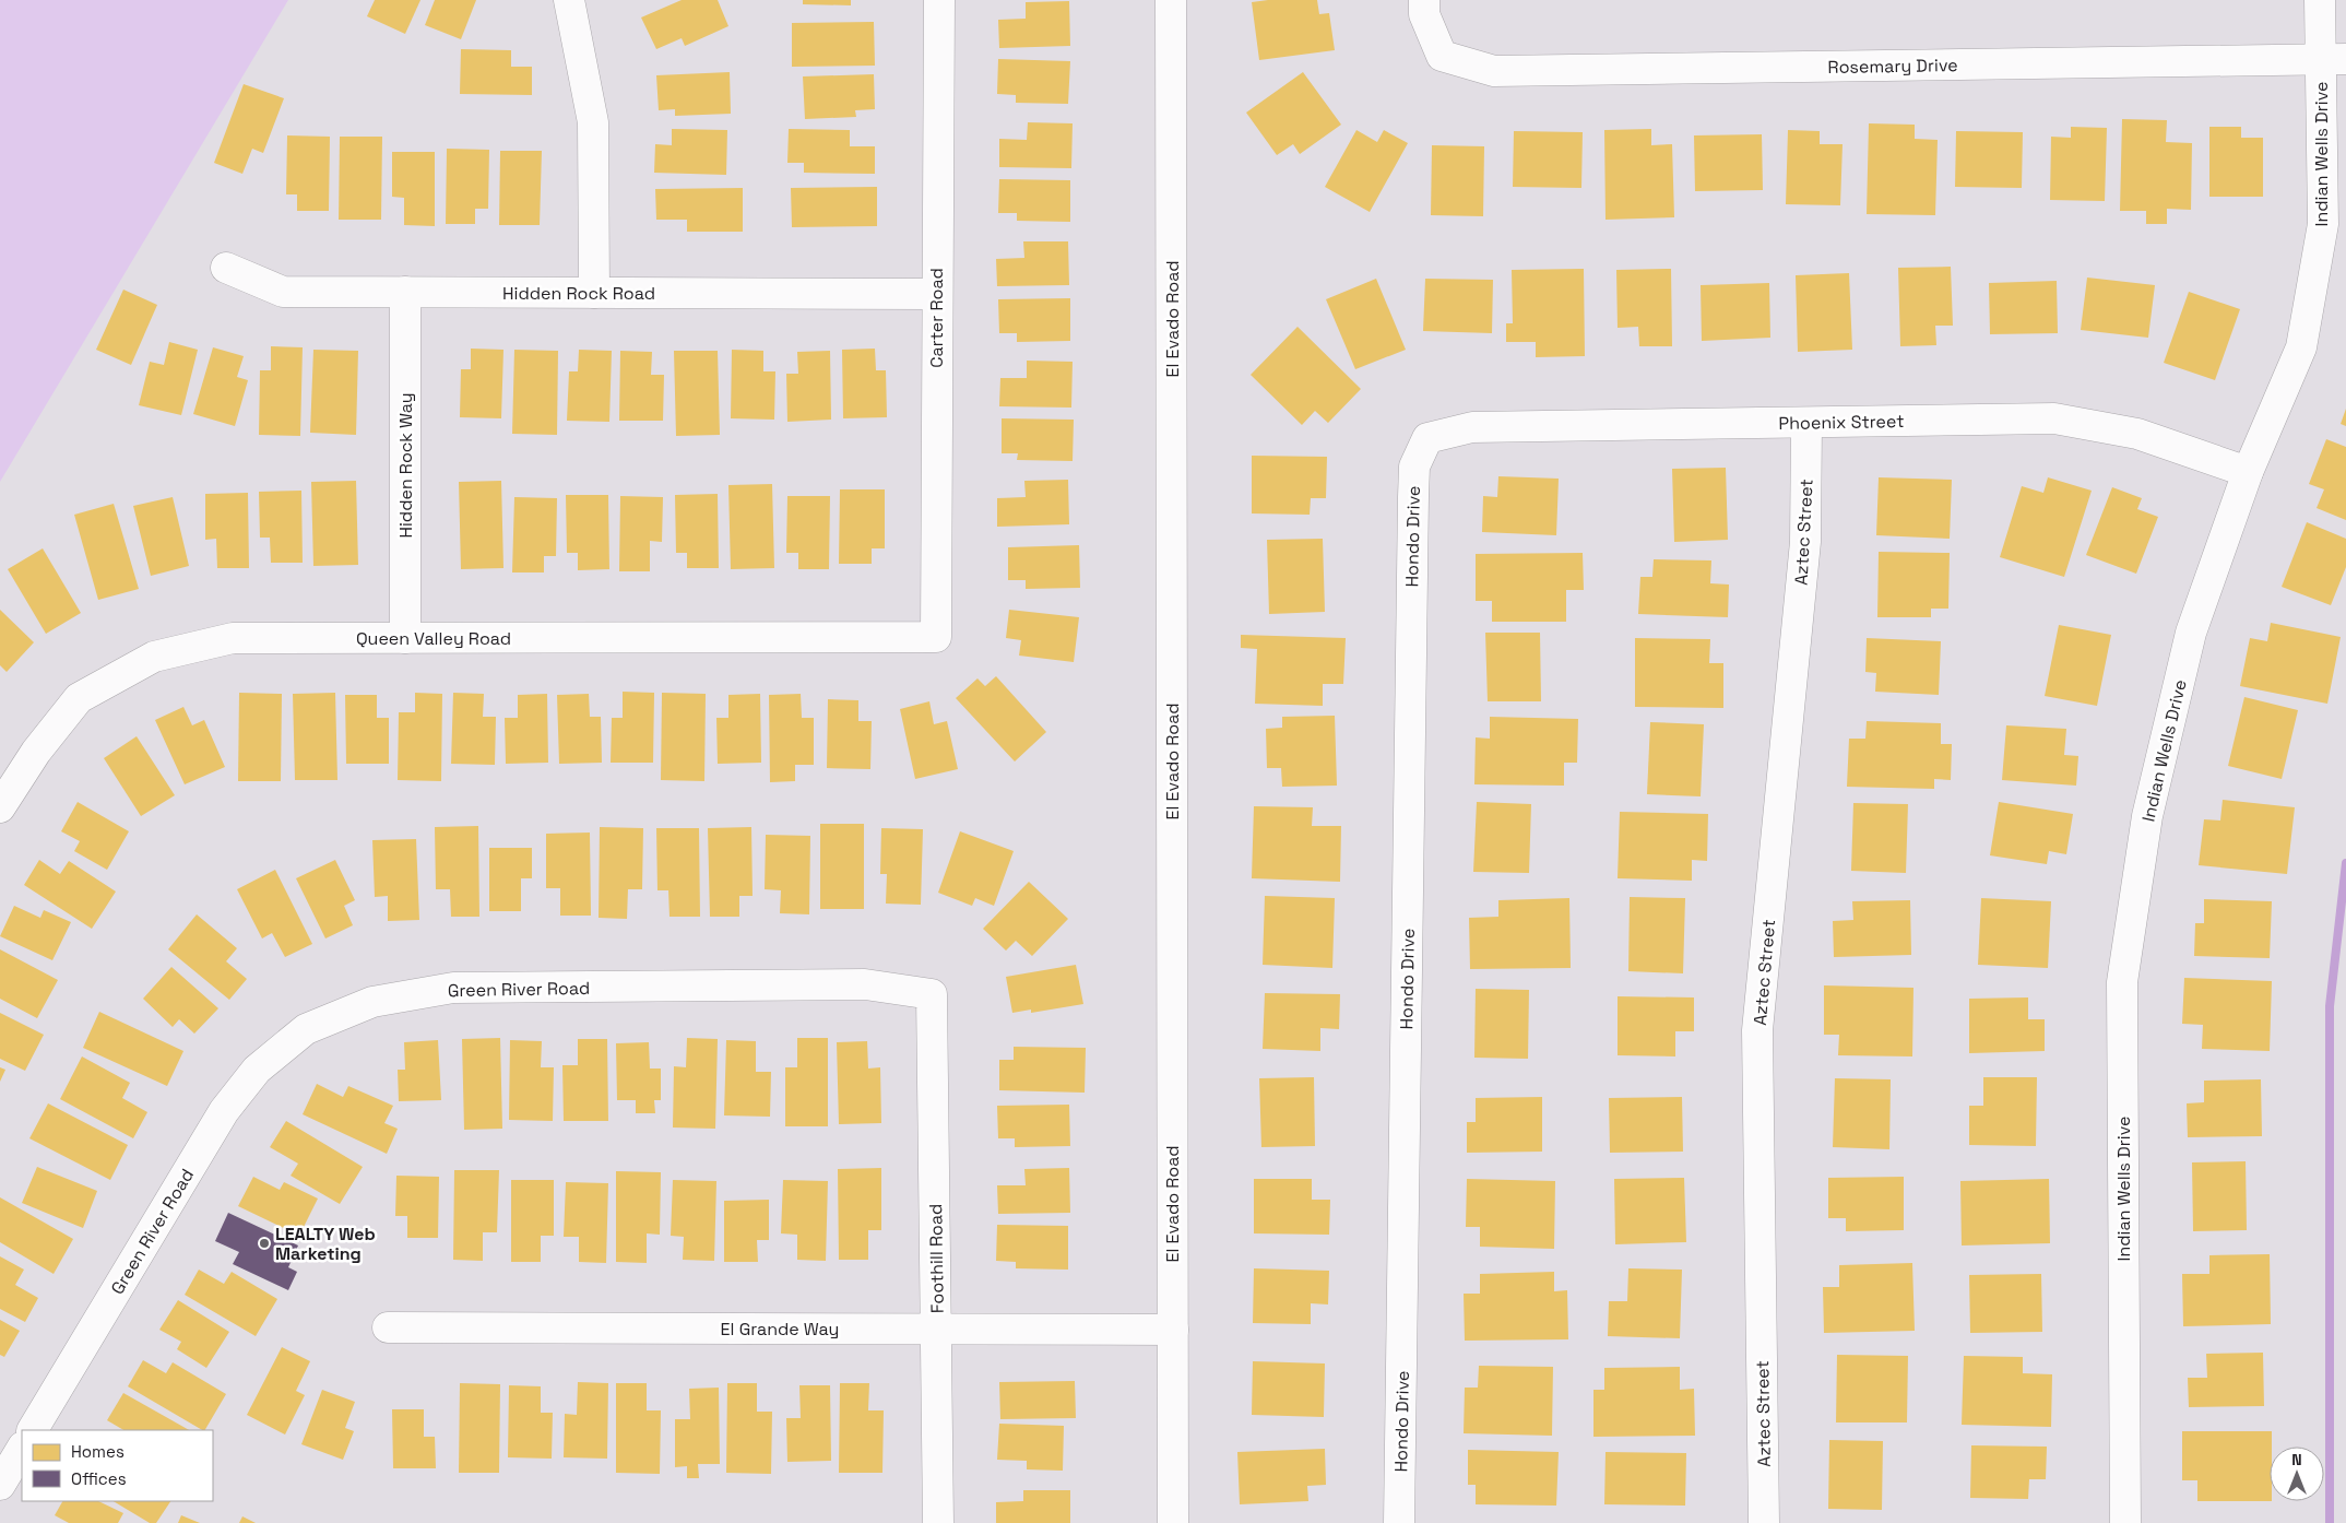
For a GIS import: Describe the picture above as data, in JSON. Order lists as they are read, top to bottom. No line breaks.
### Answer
{"streets":{"street":["Rosemary Drive","Indian Wells Drive","Hidden Rock Road","Carter Road","El Evado Road","Phoenix Street","Hidden Rock Way","Aztec Street","Hondo Drive","Queen Valley Road","Green River Road","Foothill Road","El Grande Way"]},"crossings":[["Rosemary Drive","Indian Wells Drive"],["Indian Wells Drive","Phoenix Street"],["Hidden Rock Road","Carter Road"],["Hidden Rock Road","Hidden Rock Way"],["Carter Road","Queen Valley Road"],["El Evado Road","El Grande Way"],["Phoenix Street","Aztec Street"],["Phoenix Street","Hondo Drive"],["Hidden Rock Way","Queen Valley Road"],["Green River Road","Foothill Road"],["Foothill Road","El Grande Way"]],"places":["LEALTY Web Marketing"],"legend":["Homes","Offices"],"north":"top"}
